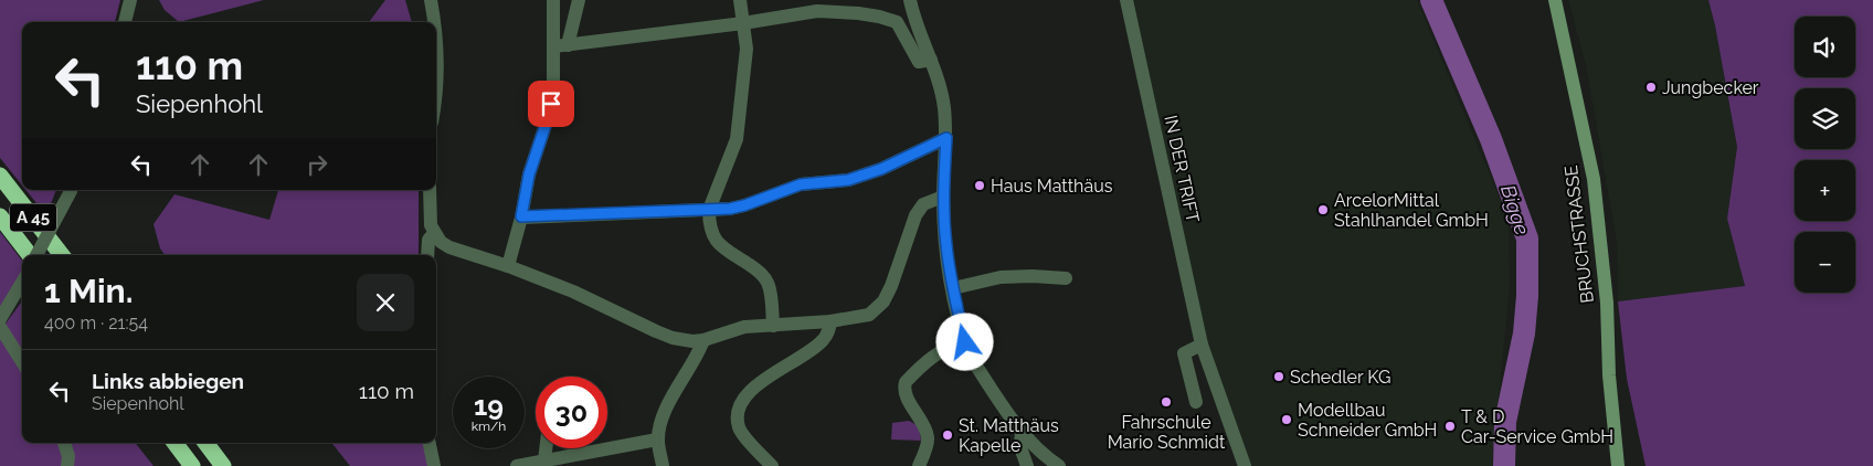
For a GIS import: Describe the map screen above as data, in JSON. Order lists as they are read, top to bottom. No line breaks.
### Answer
{"streets":{"highway":["A 45"],"main road":["BRUCHSTRASSE"],"street":["IN DER TRIFT"]},"water":["Bigge"],"places":["Jungbecker","Haus Matthäus","ArcelorMittal Stahlhandel GmbH","Schedler KG","Fahrschule Mario Schmidt","Modellbau Schneider GmbH","T & D Car-Service GmbH","St. Matthäus Kapelle"],"page":{"map_buttons":["+","−"],"turn":["110 m","Siepenhohl"],"heading":["1 Min.","400 m · 21:54"],"list":[{"name":"Links abbiegen","note":"Siepenhohl","value":"110 m"}],"speed":"19 km/h","limit":"30"}}
